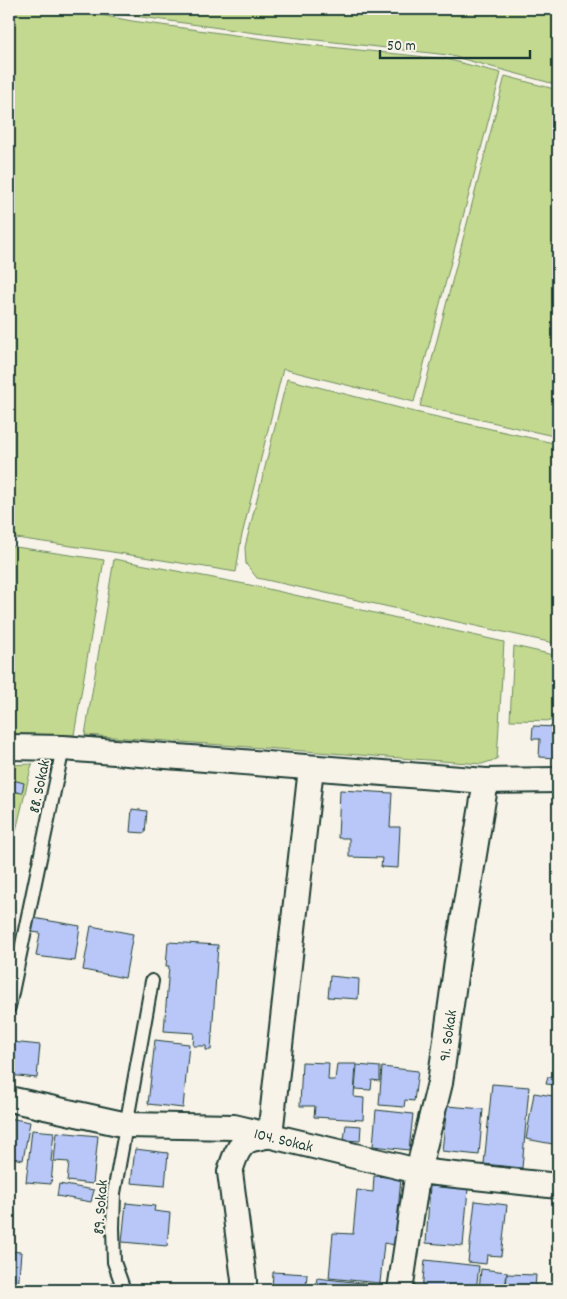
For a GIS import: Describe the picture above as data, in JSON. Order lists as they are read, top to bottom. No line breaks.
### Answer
{"streets":{"street":["91. Sokak","104. Sokak"],"lane":["88. Sokak","89. Sokak"]},"crossings":[["91. Sokak","104. Sokak"],["104. Sokak","89. Sokak"]],"scale_bar":"50 m"}
